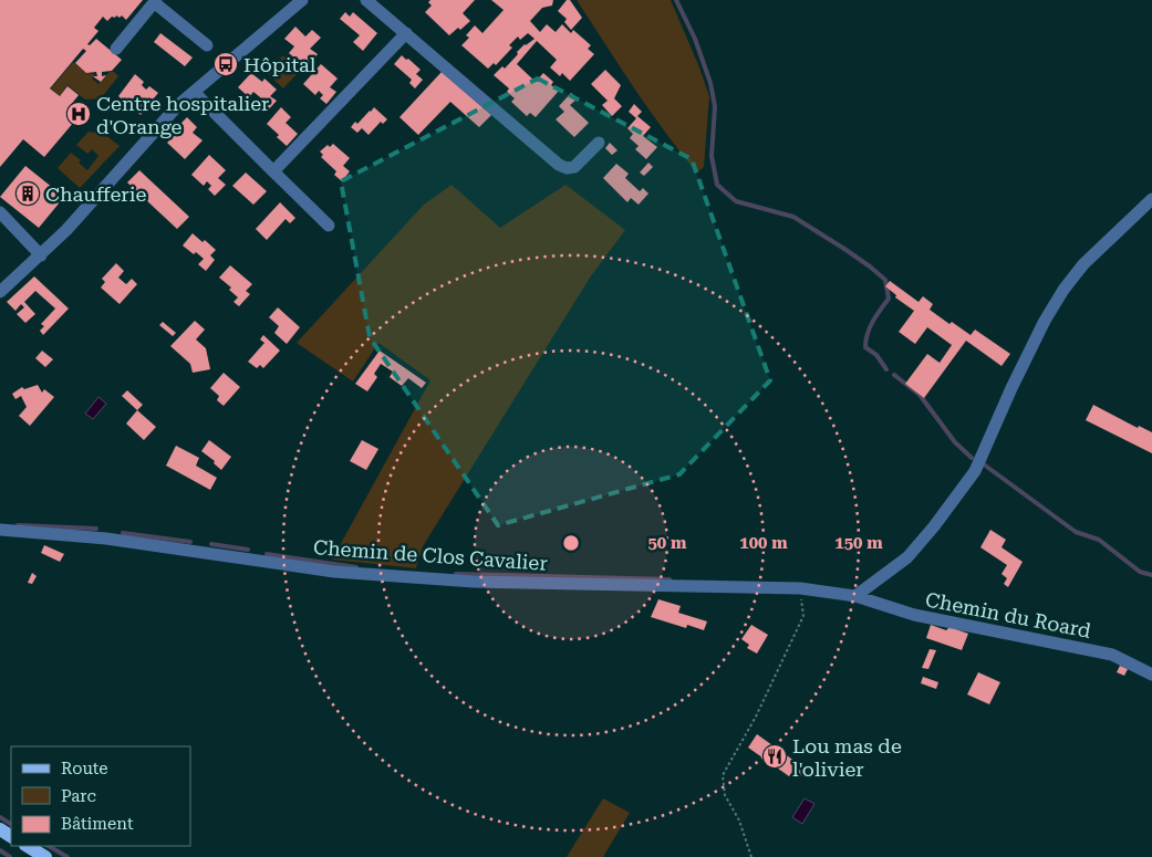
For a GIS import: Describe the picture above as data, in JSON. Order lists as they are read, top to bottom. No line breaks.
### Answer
{"streets":{"street":["Chemin de Clos Cavalier","Chemin du Roard"]},"crossings":[["Chemin de Clos Cavalier","Chemin du Roard"]],"places":{"bus stop":["Hôpital"],"hospital":["Centre hospitalier d'Orange"],"building":["Chaufferie"],"restaurant":["Lou mas de l'olivier"]},"legend":["Route","Parc","Bâtiment"],"rings":["50 m","100 m","150 m"]}
